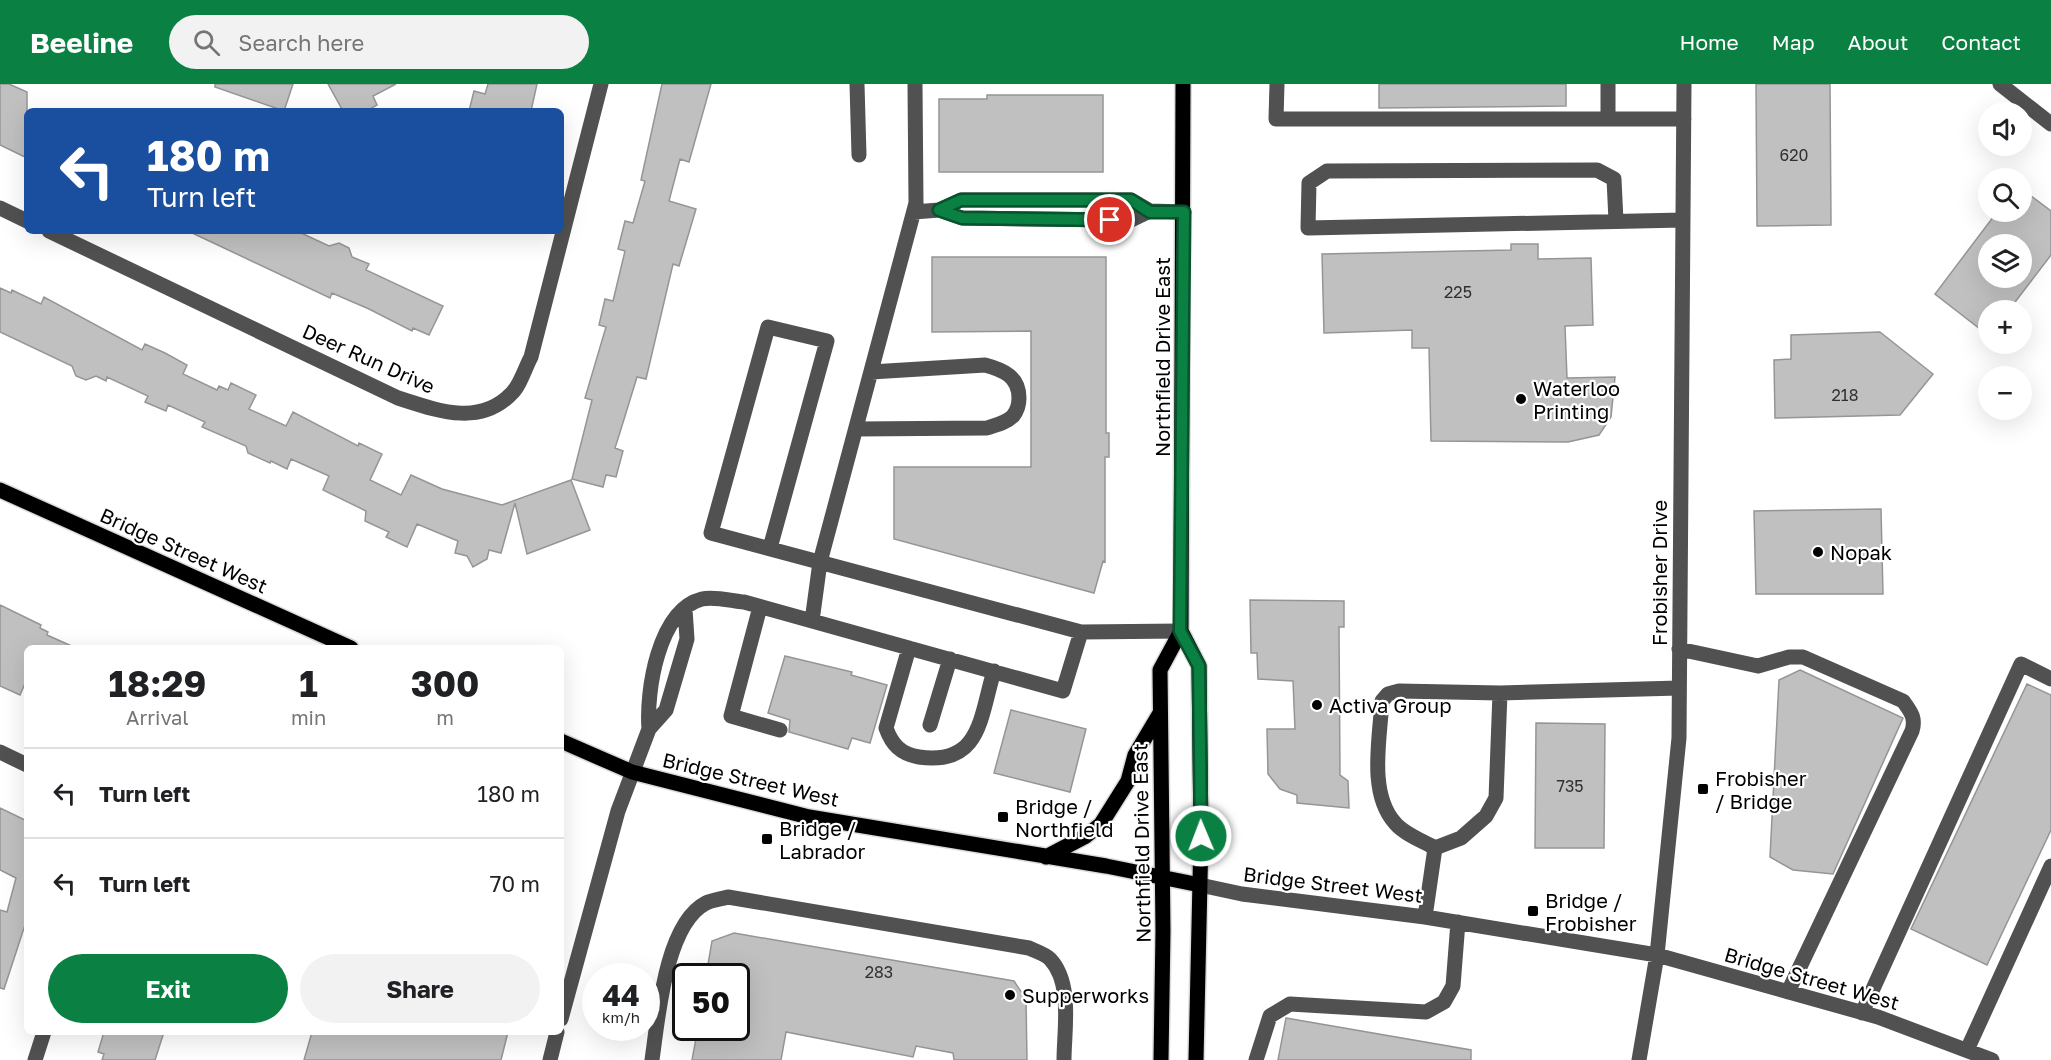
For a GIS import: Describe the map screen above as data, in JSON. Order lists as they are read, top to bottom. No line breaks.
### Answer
{"streets":{"main road":["Northfield Drive East","Bridge Street West"],"street":["Deer Run Drive","Frobisher Drive"]},"crossings":[["Northfield Drive East","Bridge Street West"],["Bridge Street West","Frobisher Drive"]],"places":{"other":["Waterloo Printing","Nopak","Activa Group","Supperworks"],"transit":["Frobisher / Bridge","Bridge / Northfield","Bridge / Labrador","Bridge / Frobisher"]},"house_numbers":["620","225","218","735","283"],"page":{"header":"Beeline","search":"Search here","nav":["Home","Map","About","Contact"],"map_buttons":["+","−"],"turn":["180 m","Turn left"],"eta":["18:29","Arrival","1","min","300","m"],"list":[{"name":"Turn left","value":"180 m"},{"name":"Turn left","value":"70 m"}],"buttons":["Exit","Share"],"speed":"44 km/h","limit":"50"}}
